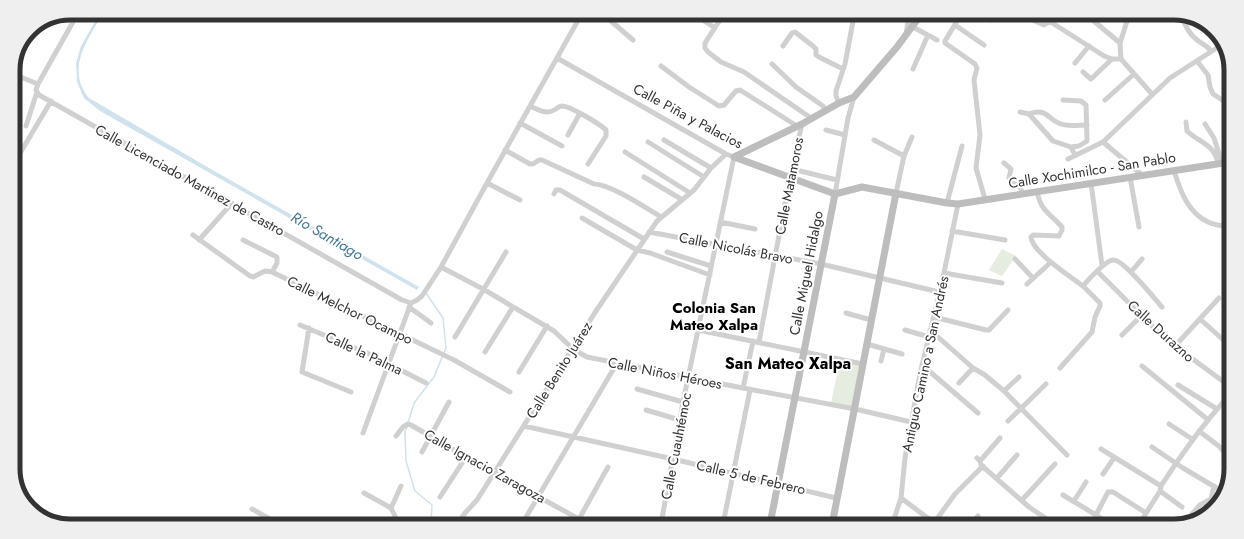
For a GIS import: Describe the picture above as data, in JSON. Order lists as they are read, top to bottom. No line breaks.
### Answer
{"streets":{"main road":["Calle Piña y Palacios","Calle Xochimilco - San Pablo","Calle Miguel Hidalgo"],"street":["Calle Licenciado Martínez de Castro","Calle Matamoros","Calle Nicolás Bravo","Calle Melchor Ocampo","Calle Durazno","Calle la Palma","Antiguo Camino a San Andrés","Calle Benito Juárez","Calle Niños Héroes","Calle Cuauhtémoc","Calle Ignacio Zaragoza","Calle 5 de Febrero"]},"crossings":[["Calle Piña y Palacios","Calle Xochimilco - San Pablo"],["Calle Piña y Palacios","Calle Matamoros"],["Calle Piña y Palacios","Calle Miguel Hidalgo"],["Calle Piña y Palacios","Calle Benito Juárez"],["Calle Piña y Palacios","Calle Cuauhtémoc"],["Calle Xochimilco - San Pablo","Calle Miguel Hidalgo"],["Calle Xochimilco - San Pablo","Antiguo Camino a San Andrés"],["Calle Matamoros","Calle Nicolás Bravo"],["Calle Nicolás Bravo","Calle Miguel Hidalgo"],["Calle Nicolás Bravo","Antiguo Camino a San Andrés"],["Calle Nicolás Bravo","Calle Benito Juárez"],["Calle Nicolás Bravo","Calle Cuauhtémoc"],["Calle Miguel Hidalgo","Calle Niños Héroes"],["Calle Miguel Hidalgo","Calle 5 de Febrero"],["Antiguo Camino a San Andrés","Calle Niños Héroes"],["Calle Benito Juárez","Calle Niños Héroes"],["Calle Benito Juárez","Calle Ignacio Zaragoza"],["Calle Benito Juárez","Calle 5 de Febrero"],["Calle Niños Héroes","Calle Cuauhtémoc"],["Calle Cuauhtémoc","Calle 5 de Febrero"]],"districts":["Colonia San Mateo Xalpa","San Mateo Xalpa"],"water":["Río Santiago"]}
